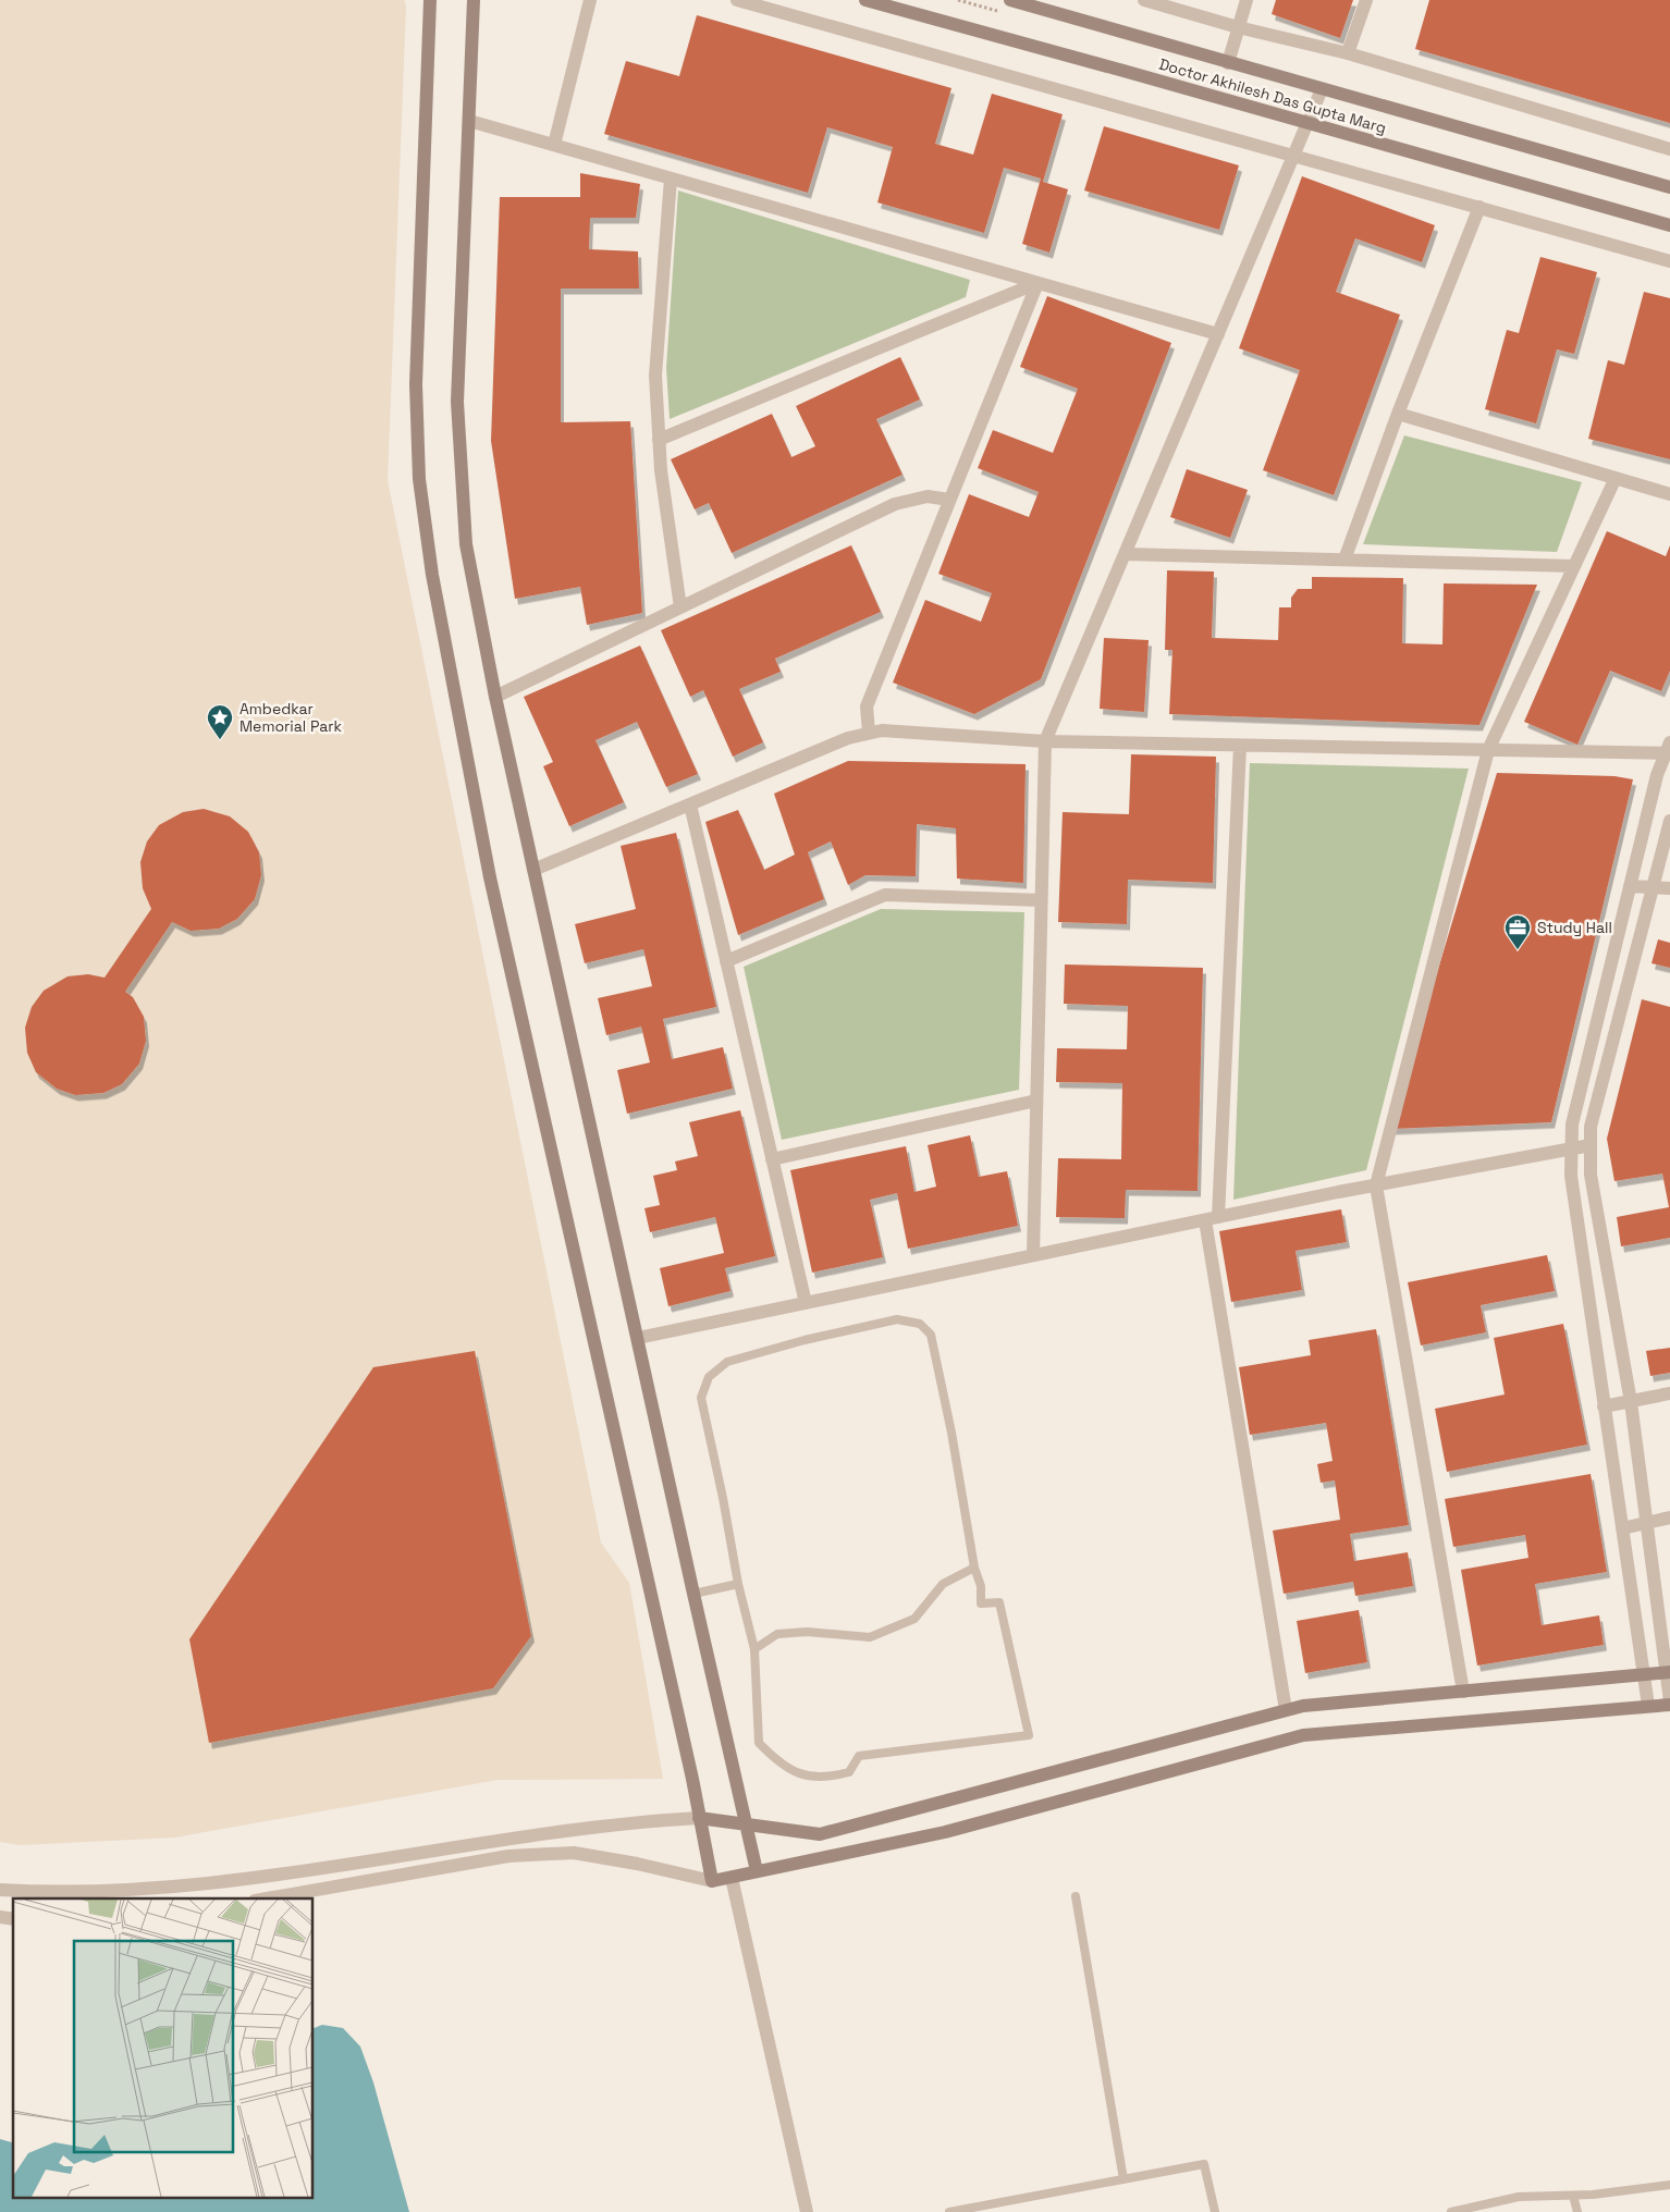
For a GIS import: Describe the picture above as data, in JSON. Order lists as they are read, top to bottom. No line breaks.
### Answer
{"streets":{"street":["Doctor Akhilesh Das Gupta Marg"]},"places":{"place":["Ambedkar Memorial Park"],"office":["Study Hall"]}}
